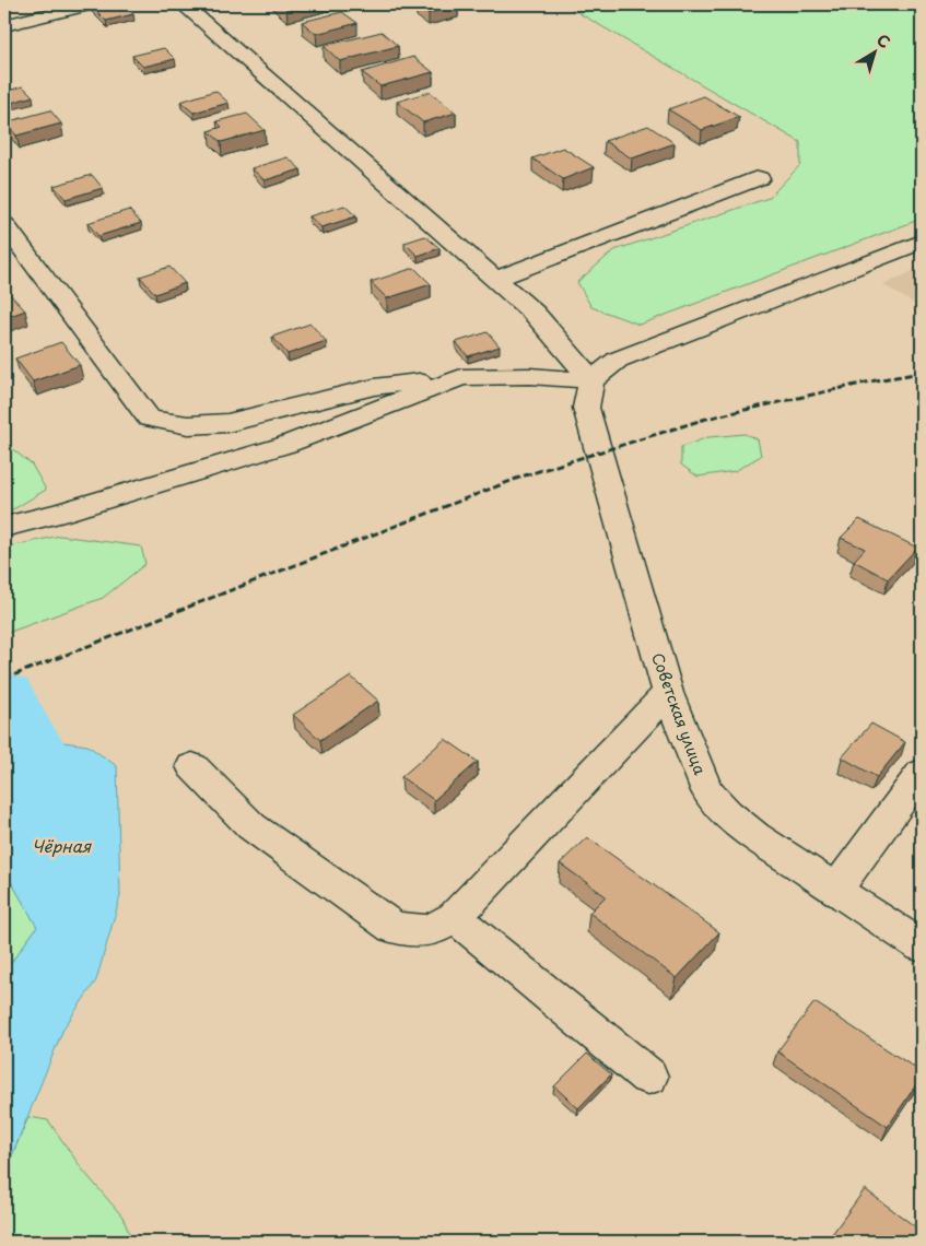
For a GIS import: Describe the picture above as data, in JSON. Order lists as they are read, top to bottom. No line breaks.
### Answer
{"streets":{"street":["Советская улица"]},"water":["Чёрная"],"north":"top right"}
